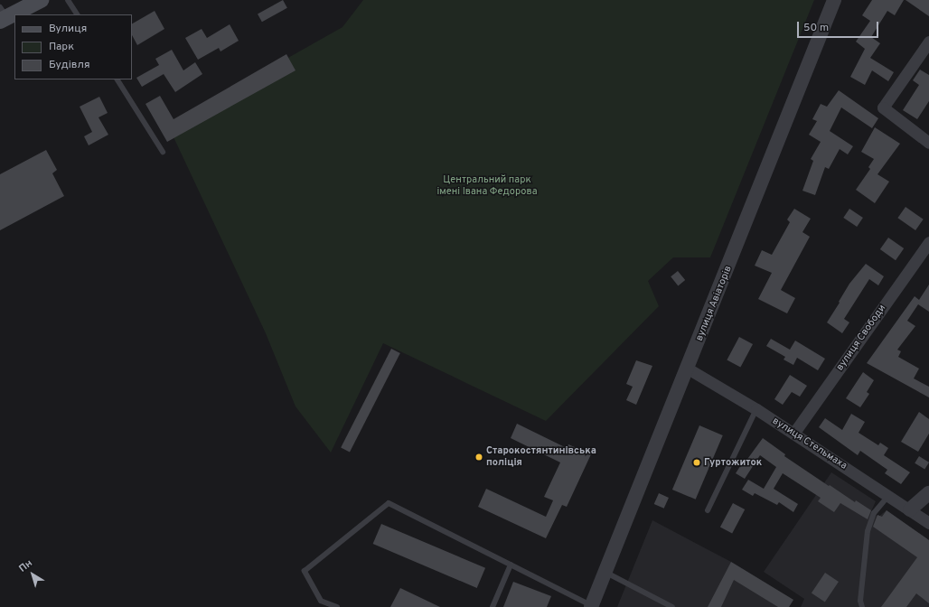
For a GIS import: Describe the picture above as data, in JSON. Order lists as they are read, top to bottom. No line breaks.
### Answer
{"streets":{"street":["вулиця Авіаторів","вулиця Свободи","вулиця Стельмаха"]},"crossings":[["вулиця Авіаторів","вулиця Стельмаха"],["вулиця Свободи","вулиця Стельмаха"]],"parks":["Центральний парк імені Івана Федорова"],"places":["Старокостянтинівська поліція","Гуртожиток"],"legend":["Вулиця","Парк","Будівля"],"scale_bar":"50 m","north":"top left"}
